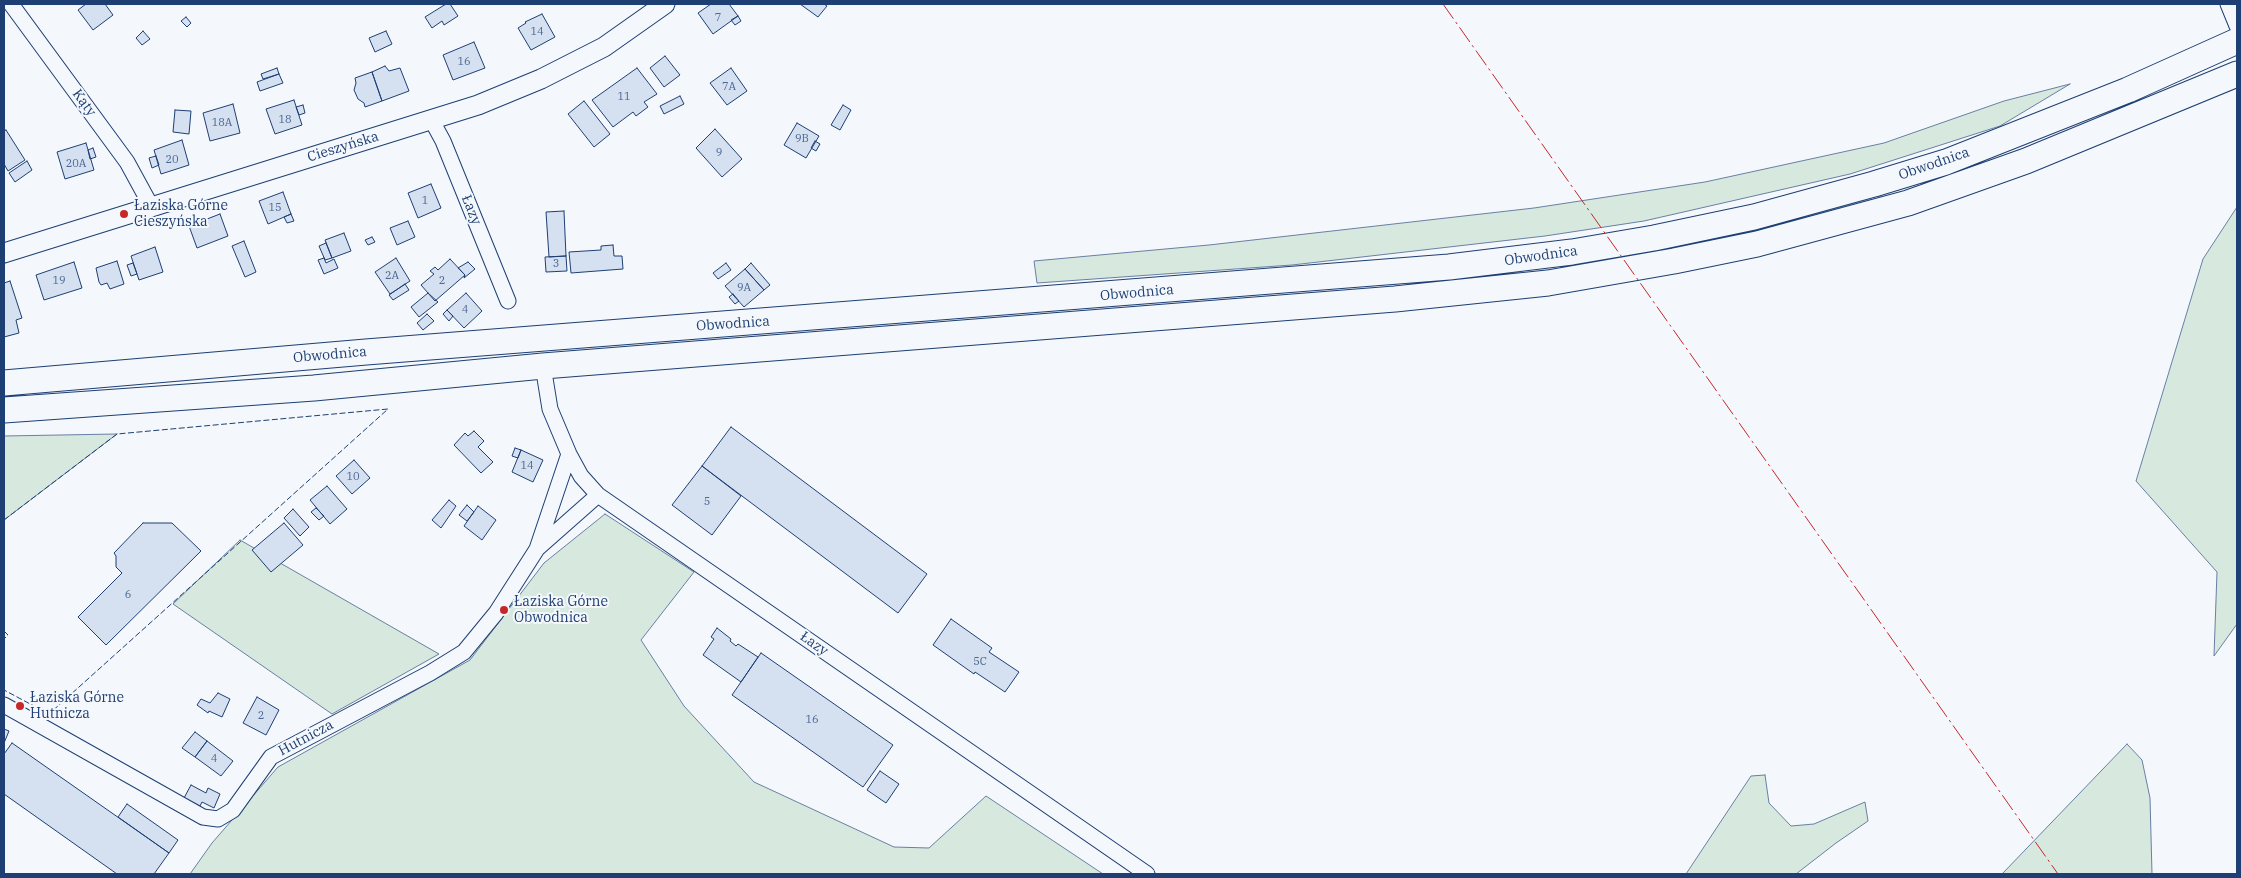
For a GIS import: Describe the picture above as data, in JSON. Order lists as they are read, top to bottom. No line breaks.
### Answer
{"streets":{"main road":["Obwodnica"],"street":["Kąty","Cieszyńska","Łazy","Hutnicza"]},"crossings":[["Kąty","Cieszyńska"],["Cieszyńska","Łazy"],["Obwodnica","Łazy"]],"places":["Łaziska Górne Cieszyńska","Łaziska Górne Obwodnica","Łaziska Górne Hutnicza"],"house_numbers":["7","14","16","7A","11","18","18A","9B","9","20","20A","1","15","3","2A","19","2","9A","4","14","10","5","6","5C","2","16","4"]}
